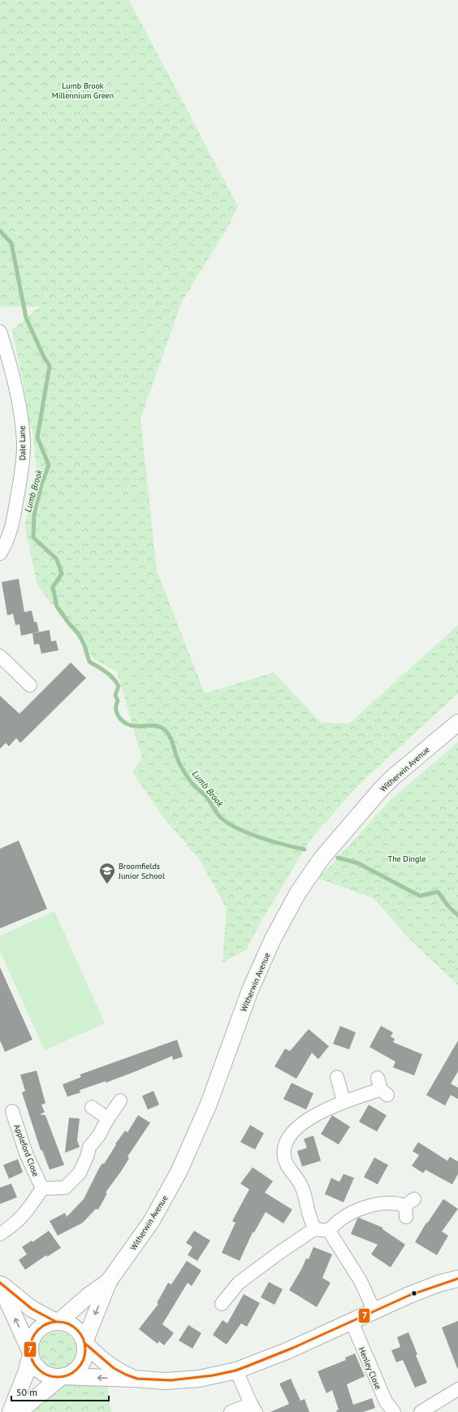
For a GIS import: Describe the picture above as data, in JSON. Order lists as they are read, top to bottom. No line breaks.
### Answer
{"streets":{"street":["Dale Lane","Witherwin Avenue","Appleford Close","Henley Close"]},"water":["Lumb Brook"],"parks":["Lumb Brook Millennium Green","The Dingle"],"places":{"school or university":["Broomfields Junior School"]},"lines":["transit line 7"],"scale_bar":"50 m"}
